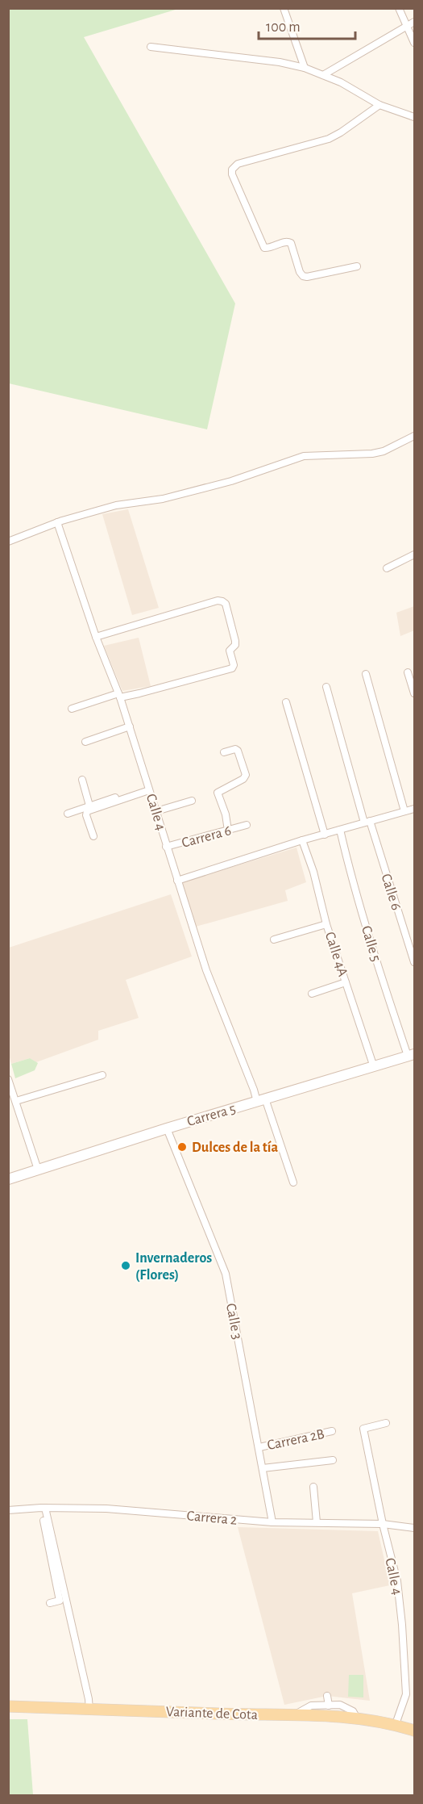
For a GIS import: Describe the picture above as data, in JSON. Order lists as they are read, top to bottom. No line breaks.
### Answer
{"streets":{"main road":["Carrera 5","Variante de Cota"],"street":["Calle 4","Carrera 6","Calle 6","Calle 5","Calle 4A","Calle 3","Carrera 2B","Carrera 2"]},"crossings":[["Calle 4","Carrera 6"],["Calle 4","Carrera 5"],["Calle 4","Carrera 2"],["Calle 4","Variante de Cota"],["Calle 5","Carrera 5"],["Calle 4A","Carrera 5"],["Carrera 5","Calle 3"],["Calle 3","Carrera 2B"],["Calle 3","Carrera 2"]],"places":["Dulces de la tía","Invernaderos (Flores)"],"scale_bar":"100 m"}
